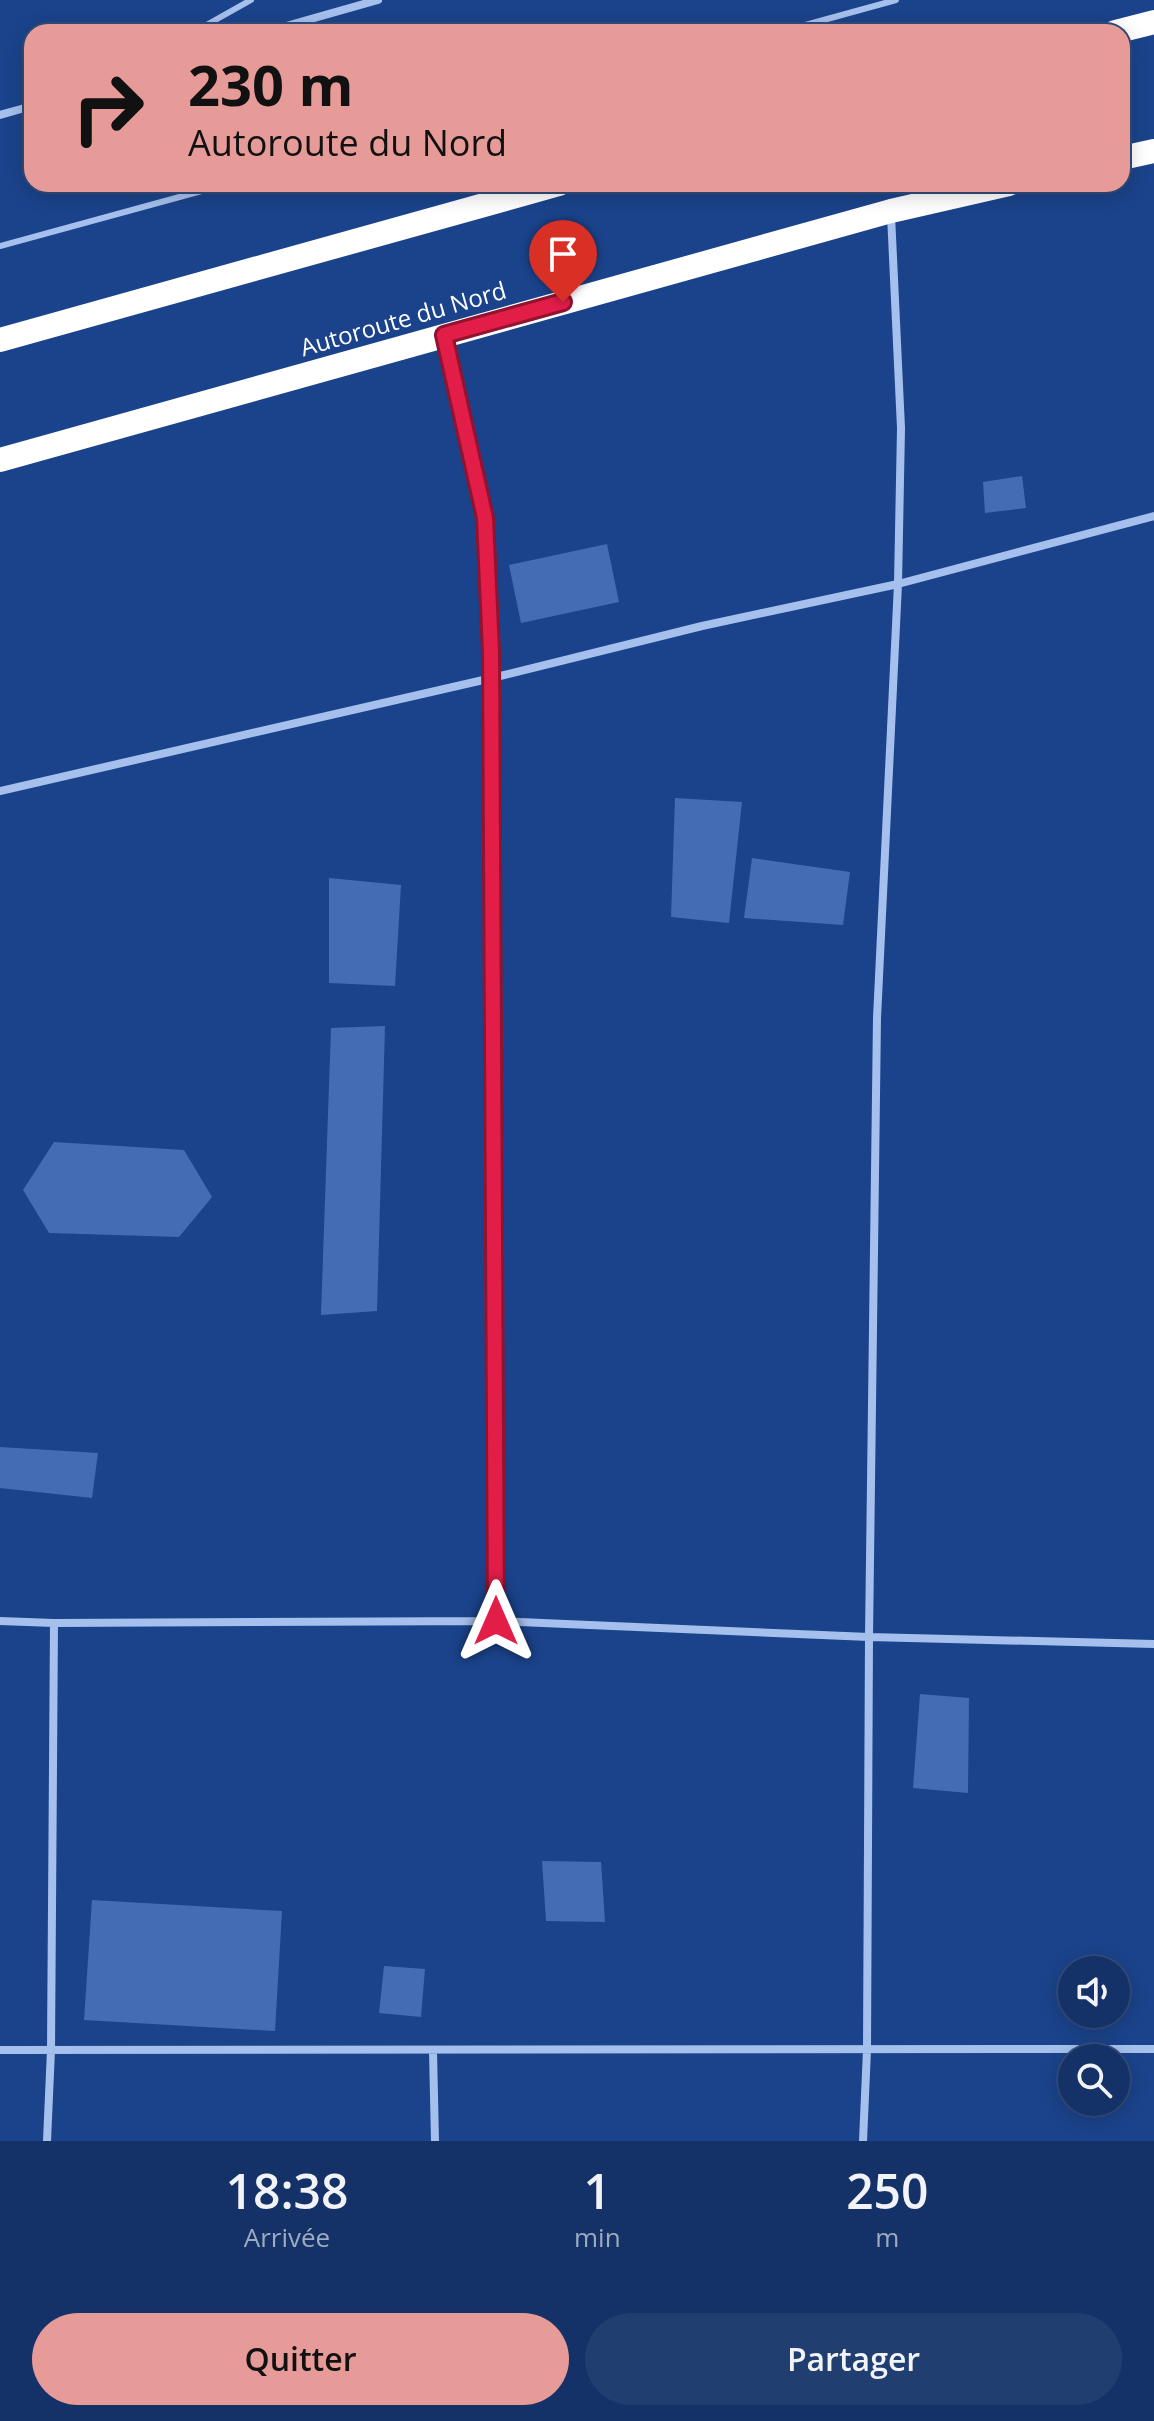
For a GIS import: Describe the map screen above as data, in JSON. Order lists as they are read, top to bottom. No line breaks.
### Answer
{"streets":{"highway":["Autoroute du Nord"]},"page":{"turn":["230 m","Autoroute du Nord"],"eta":["18:38","Arrivée","1","min","250","m"],"buttons":["Quitter","Partager"]}}
